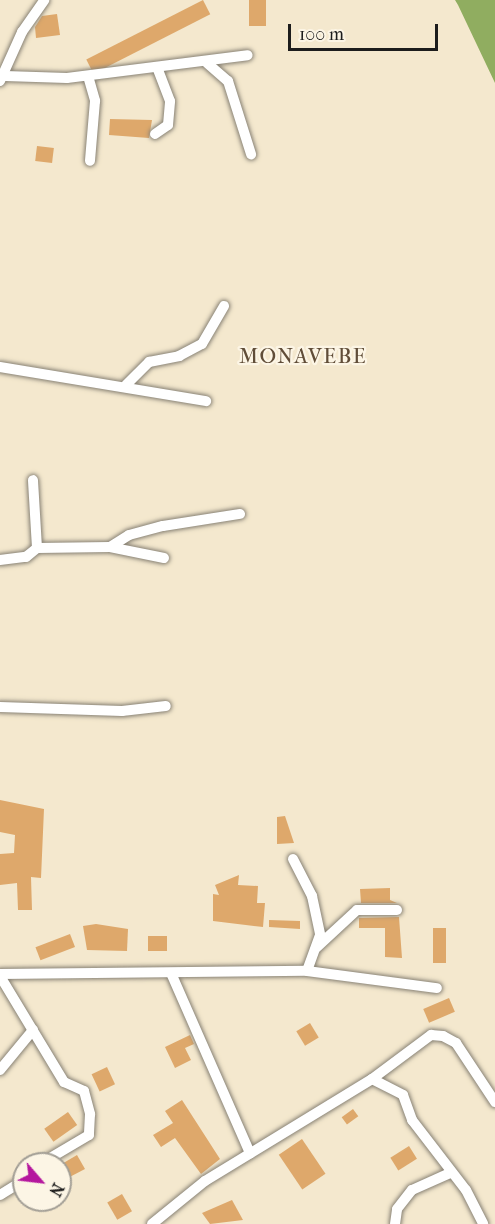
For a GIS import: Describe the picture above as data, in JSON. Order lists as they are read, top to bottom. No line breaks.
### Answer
{"districts":["MONAVEBE"],"scale_bar":"100 m","north":"bottom right"}
